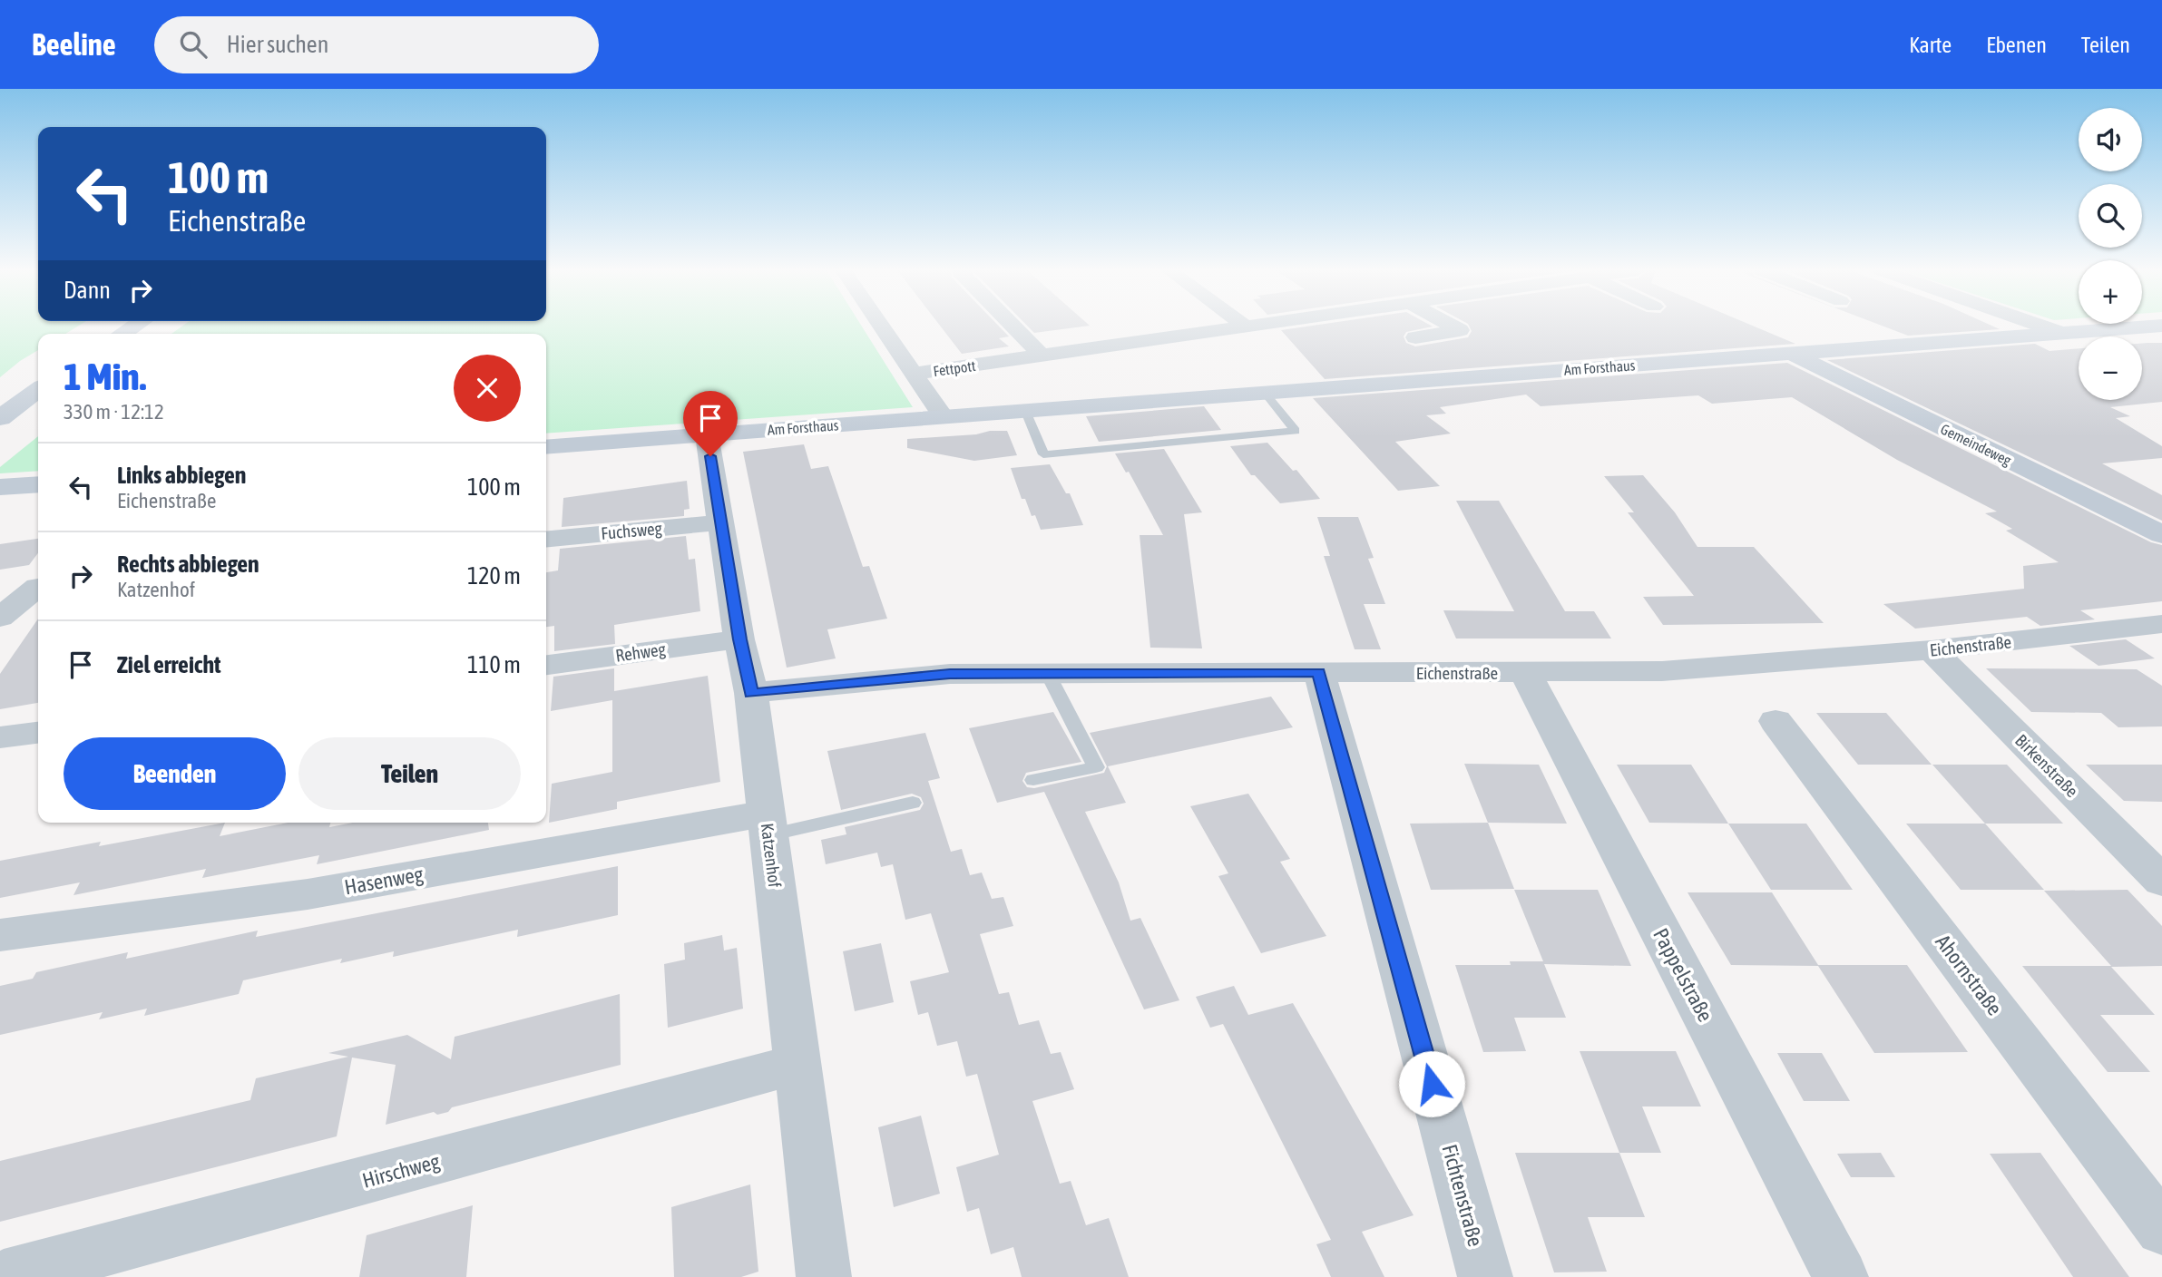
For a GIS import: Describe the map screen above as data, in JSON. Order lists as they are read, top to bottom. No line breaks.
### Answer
{"streets":{"street":["Am Forsthaus","Fettpott","Gemeindeweg","Fuchsweg","Eichenstraße","Rehweg","Birkenstraße","Katzenhof","Hasenweg","Pappelstraße","Ahornstraße","Hirschweg","Fichtenstraße"]},"crossings":[["Am Forsthaus","Gemeindeweg"],["Am Forsthaus","Katzenhof"],["Fuchsweg","Katzenhof"],["Eichenstraße","Birkenstraße"],["Eichenstraße","Katzenhof"],["Eichenstraße","Pappelstraße"],["Eichenstraße","Fichtenstraße"],["Rehweg","Katzenhof"],["Katzenhof","Hasenweg"],["Katzenhof","Hirschweg"]],"page":{"header":"Beeline","search":"Hier suchen","nav":["Karte","Ebenen","Teilen"],"map_buttons":["+","−"],"turn":["100 m","Eichenstraße"],"then":"Dann","heading":["1 Min.","330 m · 12:12"],"list":[{"name":"Links abbiegen","note":"Eichenstraße","value":"100 m"},{"name":"Rechts abbiegen","note":"Katzenhof","value":"120 m"},{"name":"Ziel erreicht","value":"110 m"}],"buttons":["Beenden","Teilen"]}}
